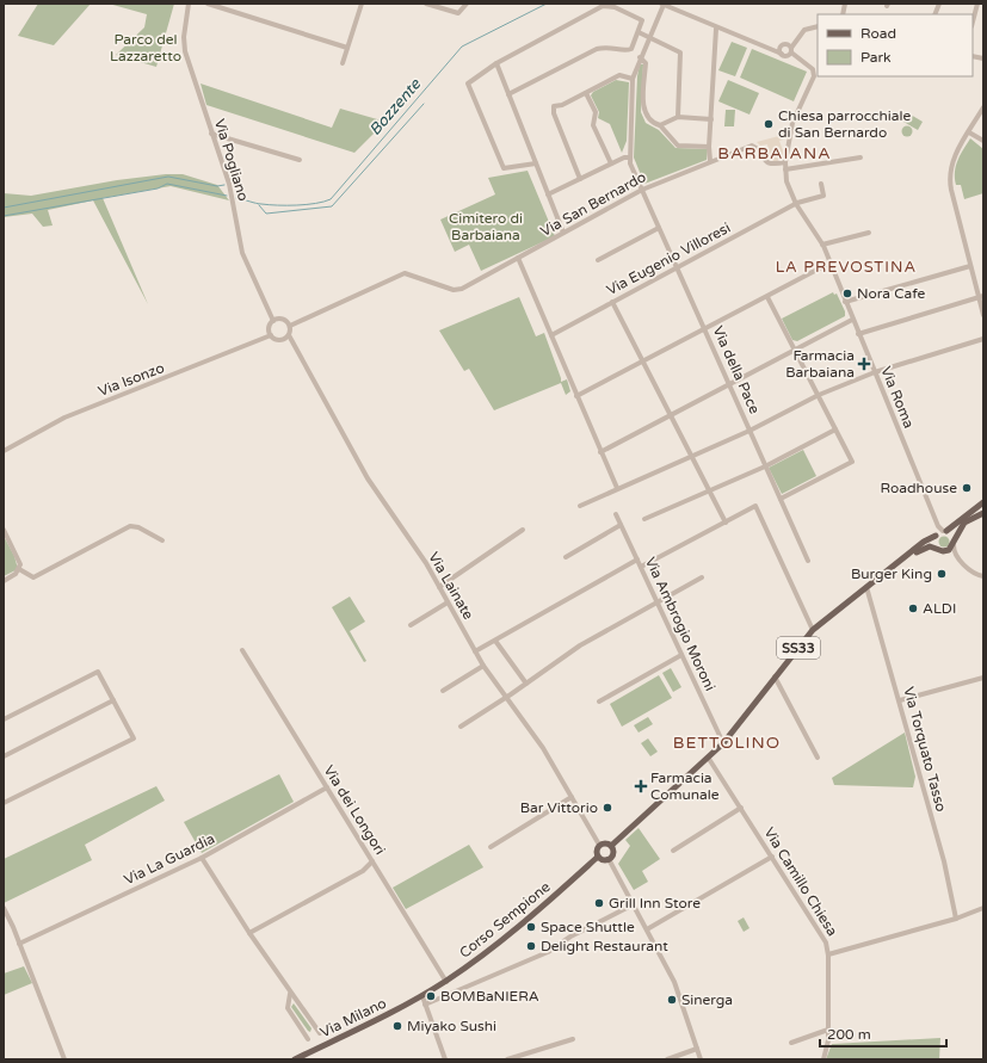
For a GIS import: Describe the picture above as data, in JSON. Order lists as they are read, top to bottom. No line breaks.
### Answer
{"streets":{"main road":["SS33","Corso Sempione","Via Milano"],"street":["Via Pogliano","Via San Bernardo","Via Eugenio Villoresi","Via della Pace","Via Isonzo","Via Roma","Via Lainate","Via Ambrogio Moroni","Via Torquato Tasso","Via dei Longori","Via La Guardia","Via Camillo Chiesa"]},"crossings":[["Via Pogliano","Via San Bernardo"],["Via Pogliano","Via Isonzo"],["Via Pogliano","Via Lainate"],["Via San Bernardo","Via della Pace"],["Via San Bernardo","Via Isonzo"],["Via San Bernardo","Via Lainate"],["Via Eugenio Villoresi","Via della Pace"],["Via Isonzo","Via Lainate"],["Via Lainate","SS33"],["Via Lainate","Corso Sempione"],["Via Ambrogio Moroni","SS33"],["SS33","Via Torquato Tasso"],["SS33","Via Camillo Chiesa"],["SS33","Corso Sempione"],["Via dei Longori","Via La Guardia"],["Via dei Longori","Corso Sempione"],["Corso Sempione","Via Milano"]],"districts":["BARBAIANA","LA PREVOSTINA","BETTOLINO"],"water":["Bozzente"],"parks":["Parco del Lazzaretto","Cimitero di Barbaiana"],"places":{"other":["Chiesa parrocchiale di San Bernardo","Nora Cafe","Roadhouse","Burger King","ALDI","Bar Vittorio","Grill Inn Store","Space Shuttle","Delight Restaurant","BOMBaNIERA","Sinerga","Miyako Sushi"],"health":["Farmacia Barbaiana","Farmacia Comunale"]},"legend":["Road","Park"],"scale_bar":"200 m"}
